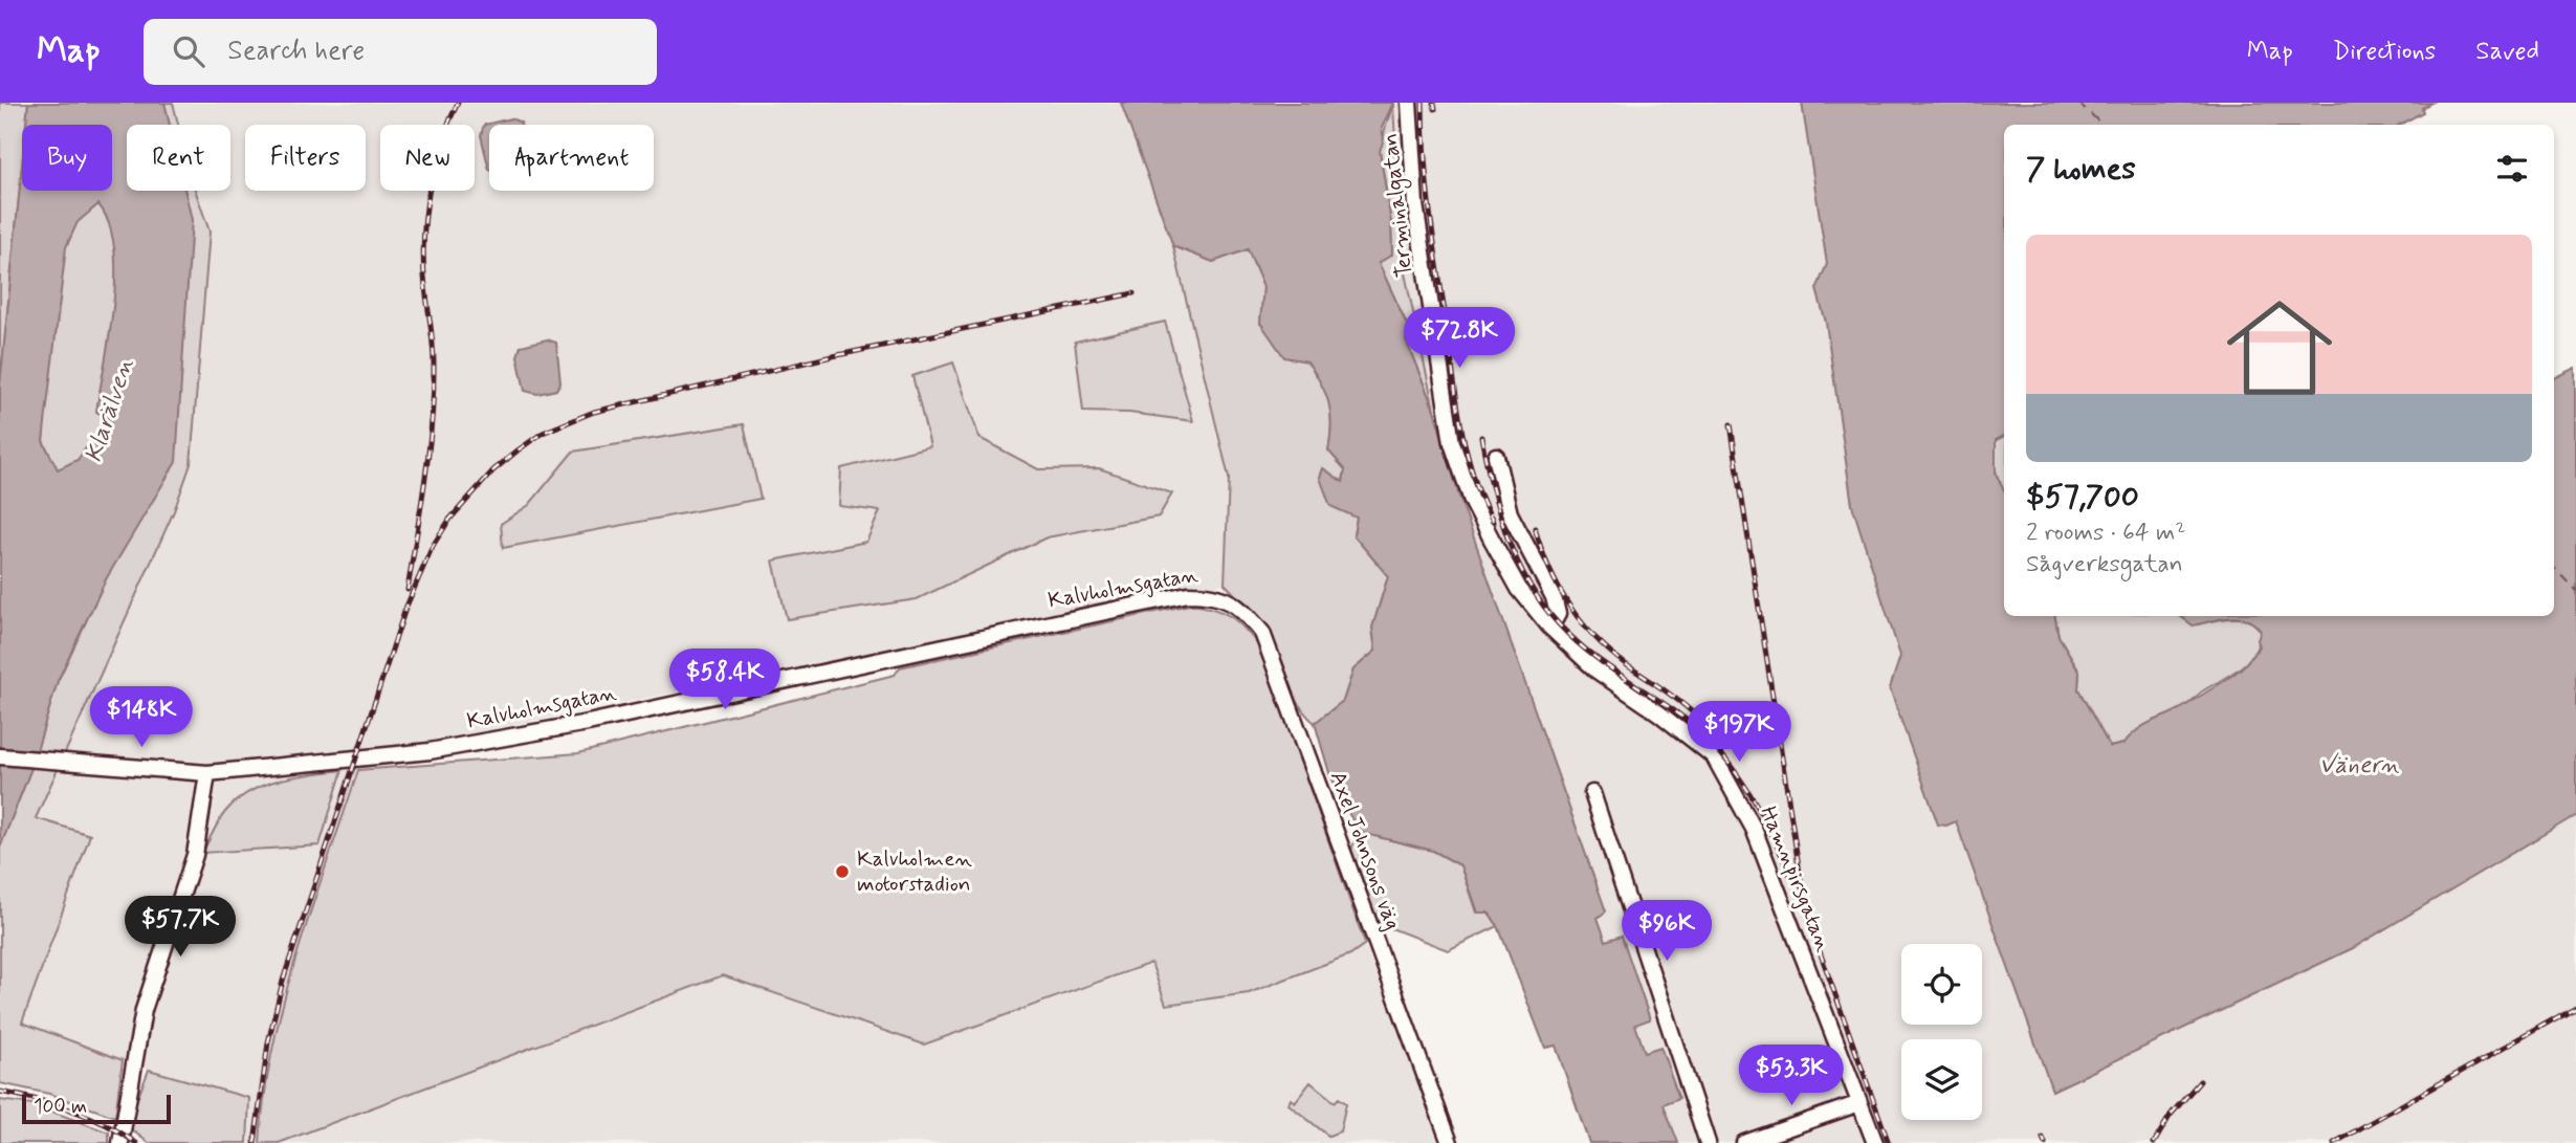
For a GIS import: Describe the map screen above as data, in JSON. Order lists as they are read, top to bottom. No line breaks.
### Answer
{"streets":{"street":["Terminalgatan","Kalvholmsgatan","Axel Johnsons väg","Hamnpirsgatan"]},"crossings":[["Terminalgatan","Hamnpirsgatan"],["Kalvholmsgatan","Axel Johnsons väg"]],"water":["Klarälven","Vänern"],"places":["Kalvholmen motorstadion"],"scale_bar":"100 m","page":{"header":"Map","search":"Search here","nav":["Map","Directions","Saved"],"chip":["Buy","Rent","Filters","New","Apartment"],"heading":"7 homes","list":[{"name":"$57,700","note":"2 rooms · 64 m² · Sågverksgatan"}],"price":["$72.8K","$58.4K","$148K","$197K","$57.7K","$96K","$53.3K"],"scale":"100 m"}}
